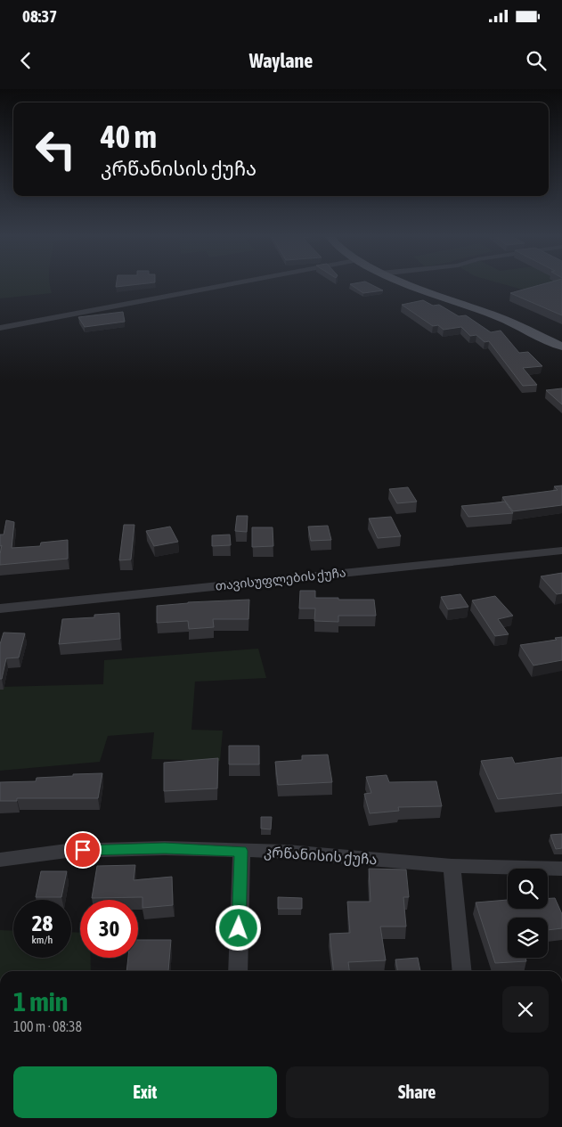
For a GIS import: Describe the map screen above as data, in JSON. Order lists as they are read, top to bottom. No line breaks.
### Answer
{"streets":{"street":["თავისუფლების ქუჩა","კრწანისის ქუჩა"]},"page":{"status":"08:37","header":"Waylane","turn":["40 m","კრწანისის ქუჩა"],"speed":"28 km/h","limit":"30","heading":["1 min","100 m · 08:38"],"buttons":["Exit","Share"]}}
